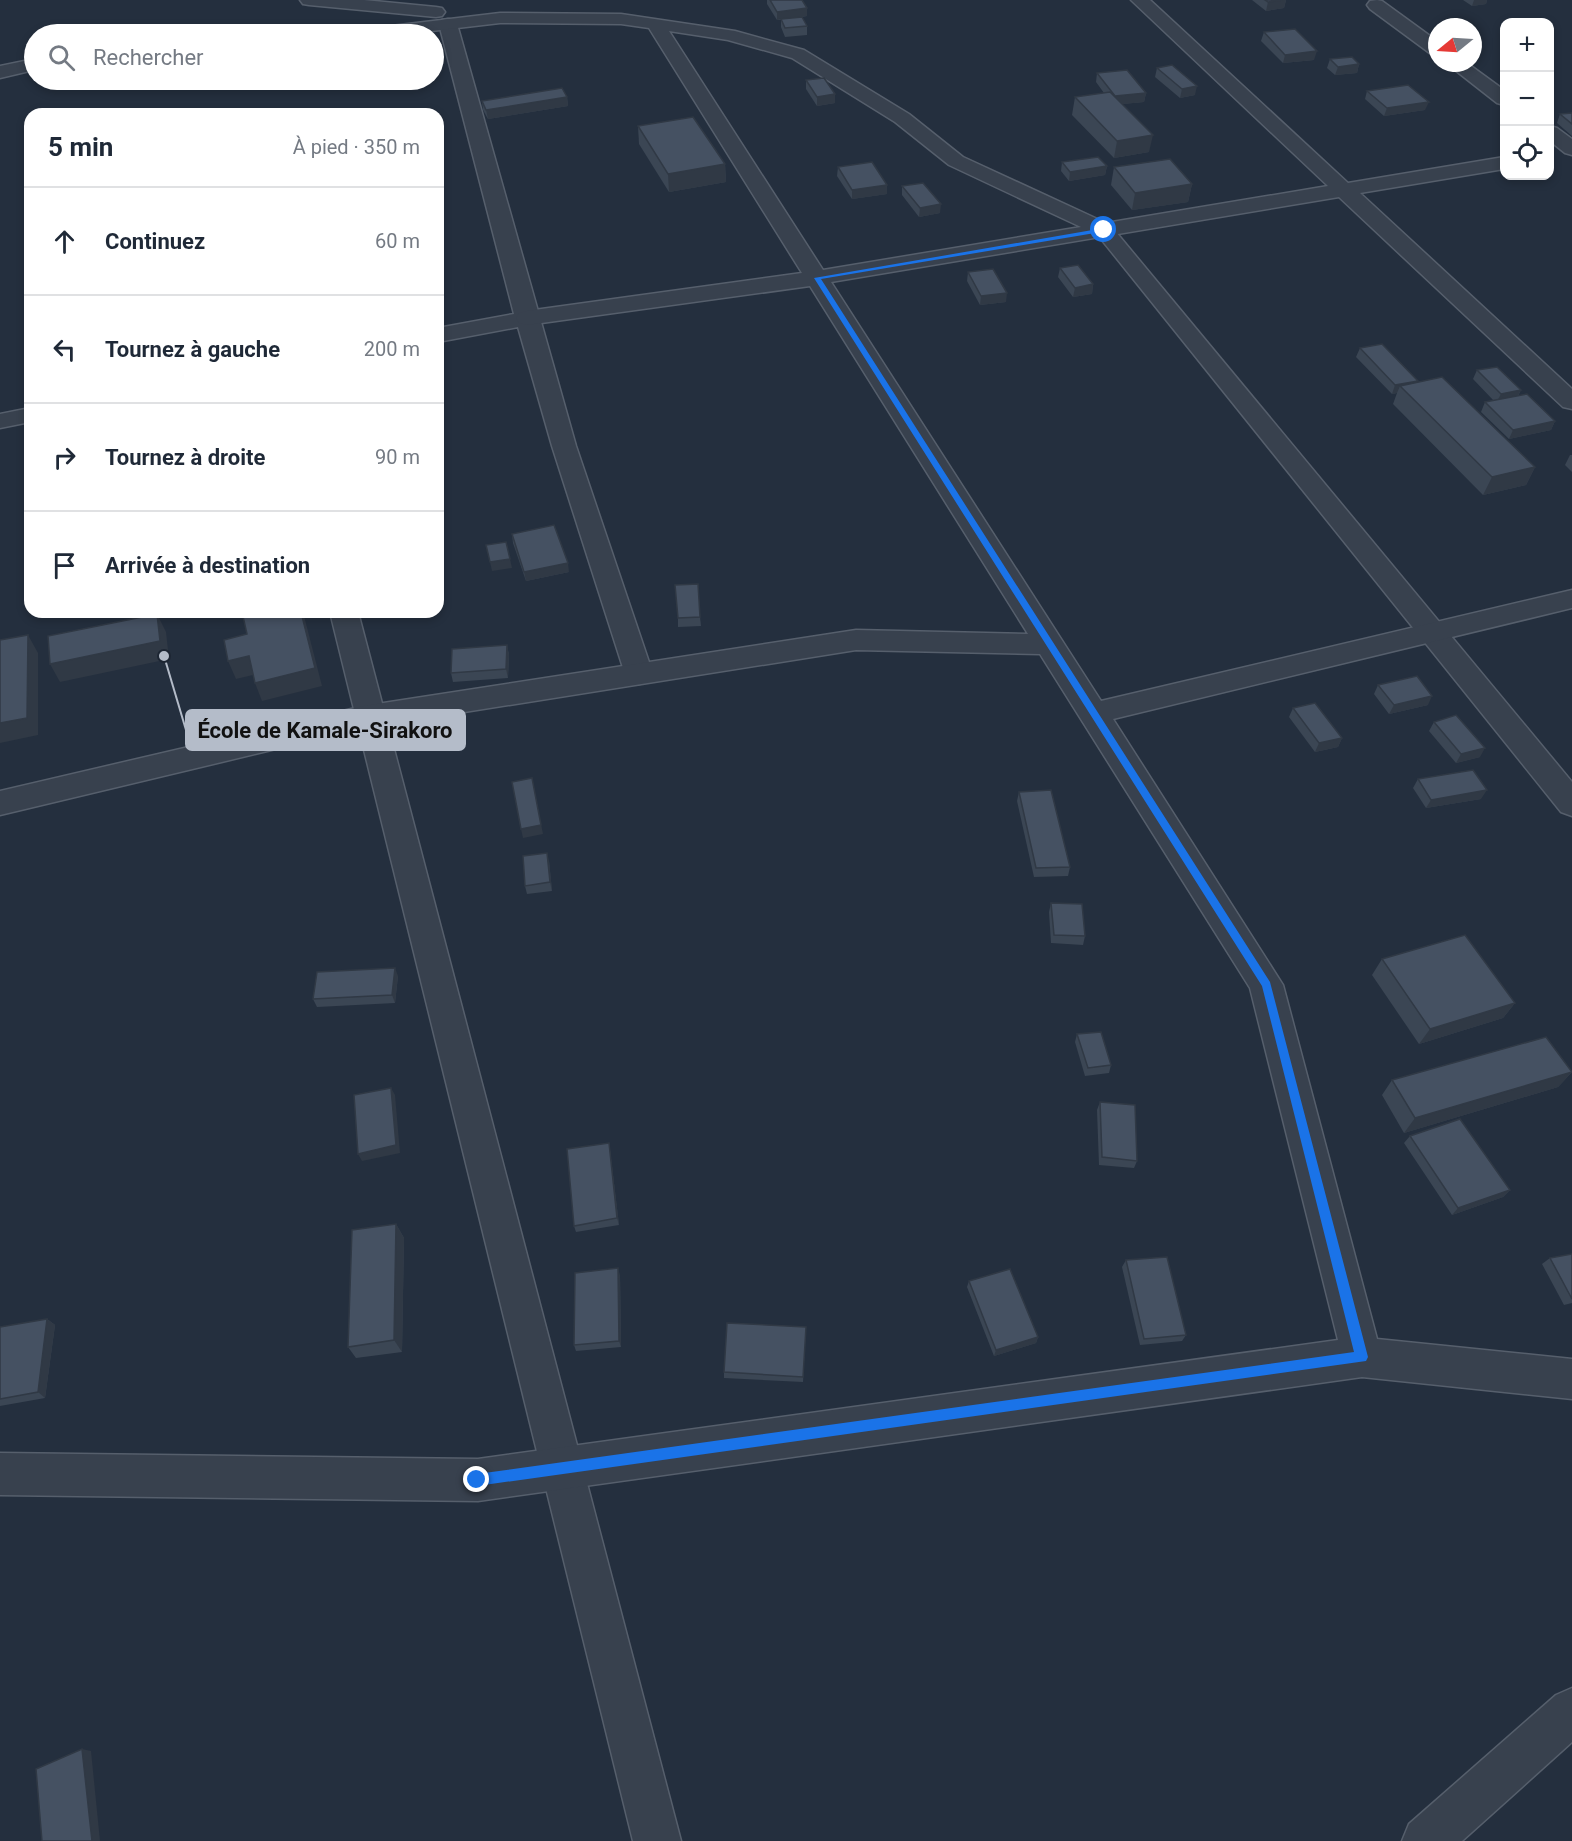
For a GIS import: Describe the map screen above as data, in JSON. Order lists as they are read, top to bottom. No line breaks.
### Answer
{"places":["École de Kamale-Sirakoro"],"north":"left","page":{"map_buttons":["+","−"],"search":"Rechercher","heading":["5 min","À pied · 350 m"],"list":[["Continuez","60 m"],["Tournez à gauche","200 m"],["Tournez à droite","90 m"],"Arrivée à destination"]}}
